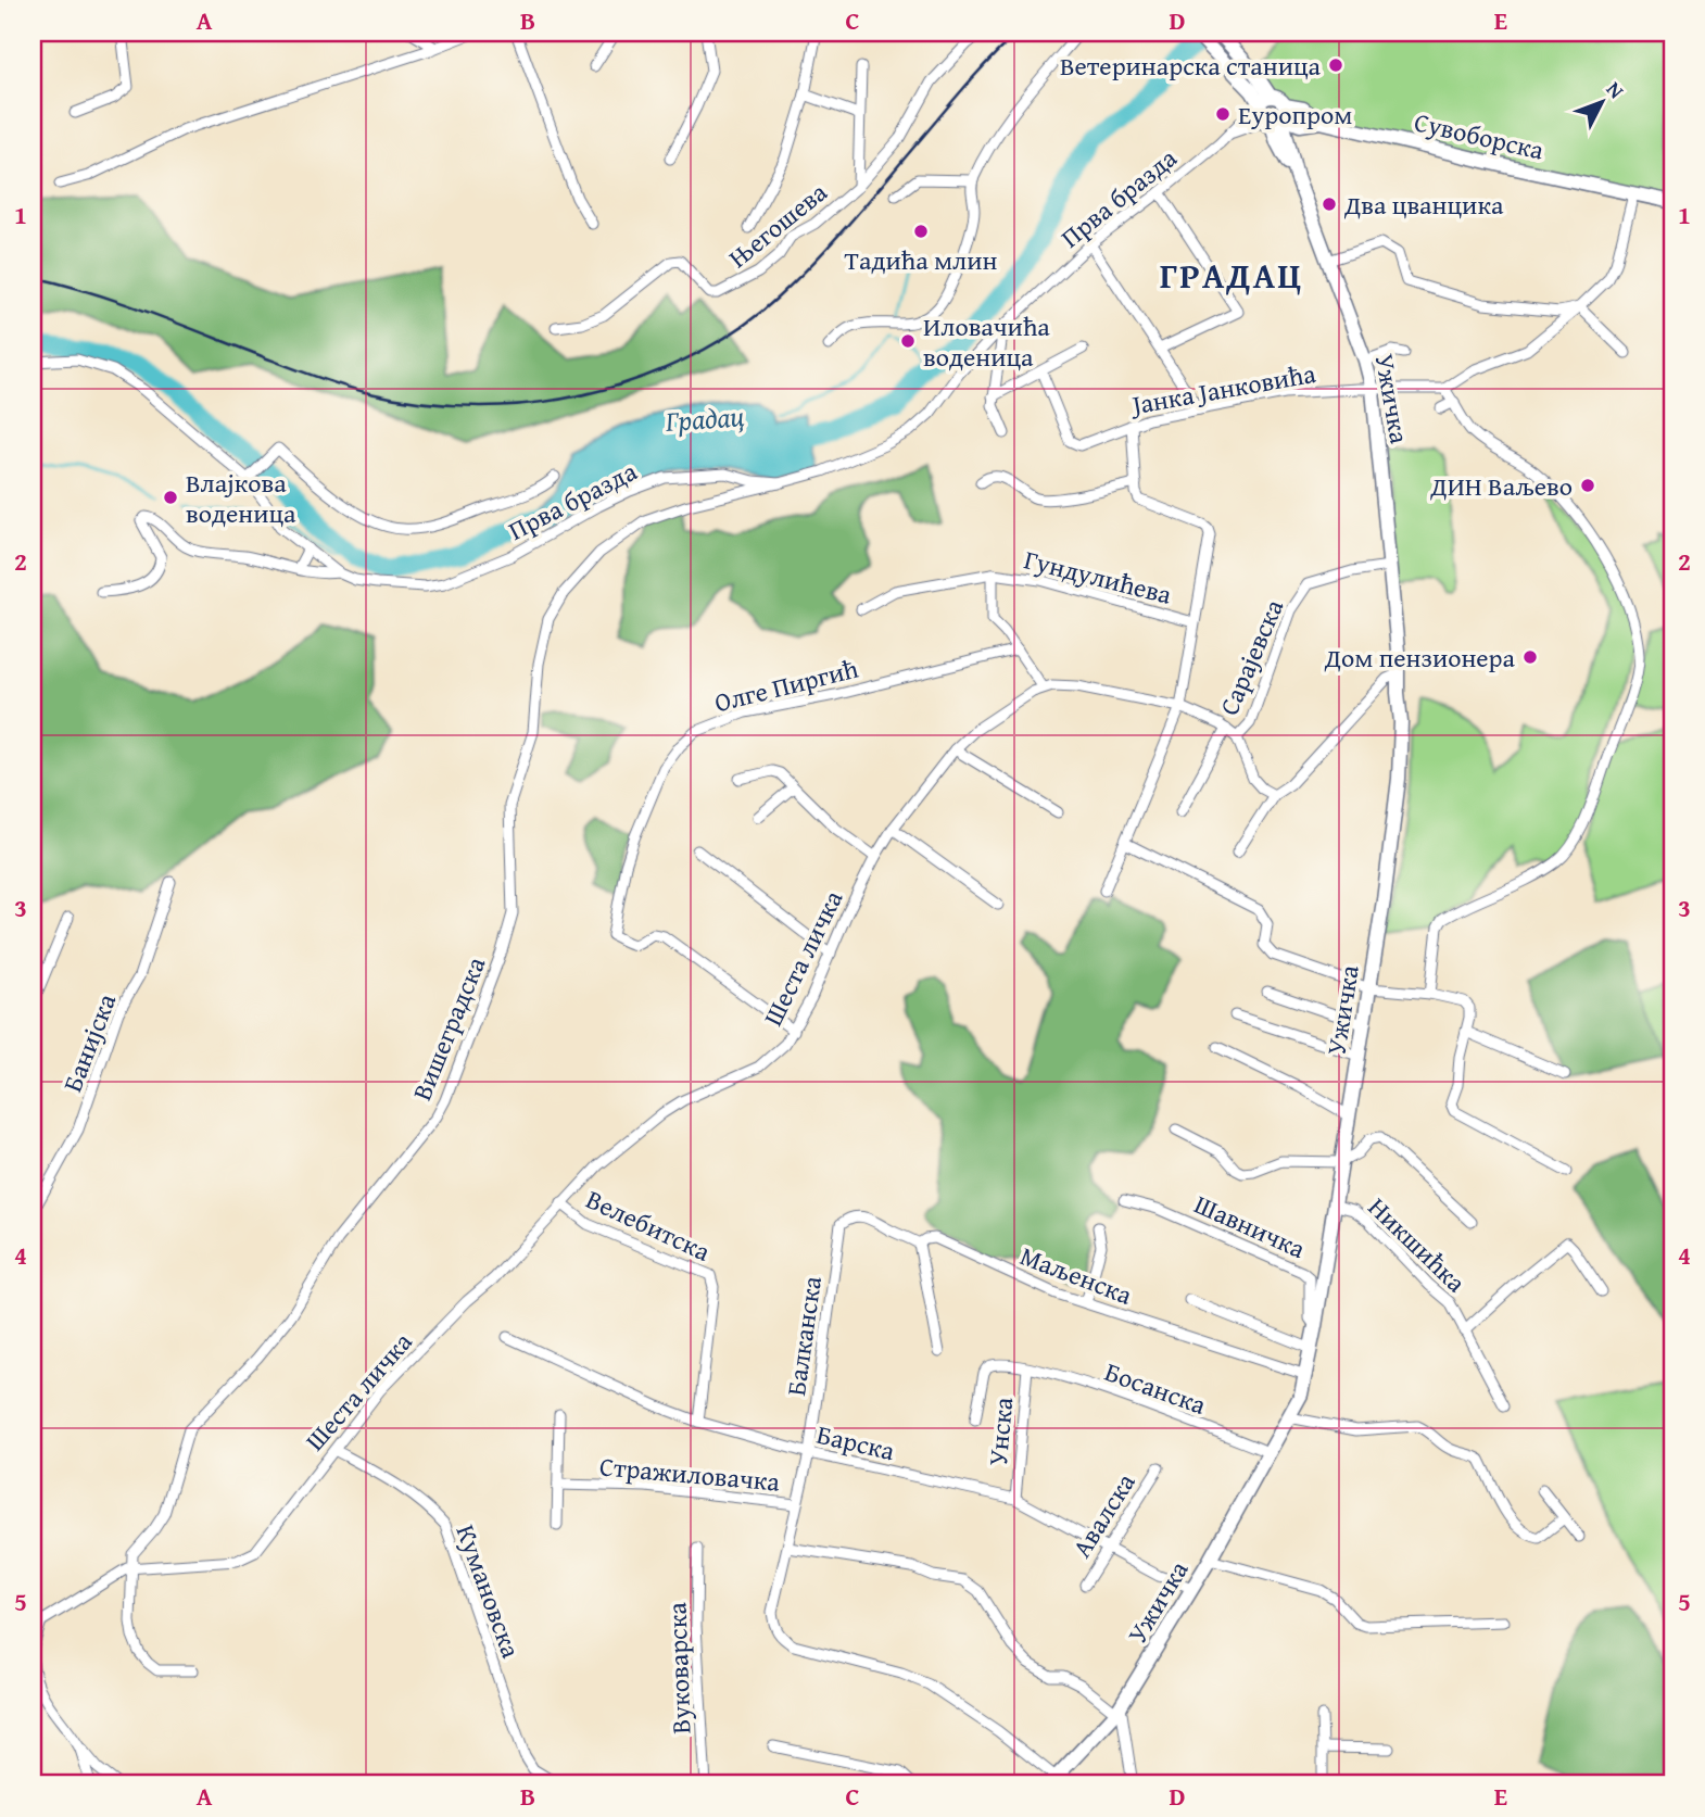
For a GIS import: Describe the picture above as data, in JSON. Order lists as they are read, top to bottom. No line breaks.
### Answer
{"streets":{"main road":["Сувоборска","Ужичка"],"street":["Прва бразда","Његошева","Јанка Јанковића","Гундулићева","Сарајевска","Олге Пиргић","Шеста личка","Вишеградска","Банијска","Велебитска","Шавничка","Никшићка","Маљенска","Балканска","Босанска","Унска","Барска","Стражиловачка","Авалска","Кумановска","Вуковарска"]},"crossings":[["Сувоборска","Прва бразда"],["Сувоборска","Ужичка"],["Прва бразда","Ужичка"],["Прва бразда","Вишеградска"],["Јанка Јанковића","Ужичка"],["Ужичка","Сарајевска"],["Ужичка","Шавничка"],["Ужичка","Никшићка"],["Ужичка","Маљенска"],["Ужичка","Босанска"],["Ужичка","Барска"],["Ужичка","Стражиловачка"],["Олге Пиргић","Шеста личка"],["Шеста личка","Вишеградска"],["Шеста личка","Велебитска"],["Шеста личка","Кумановска"],["Велебитска","Барска"],["Маљенска","Балканска"],["Балканска","Барска"],["Балканска","Стражиловачка"],["Босанска","Унска"],["Унска","Барска"],["Барска","Авалска"]],"districts":["ГРАДАЦ"],"water":["Градац"],"places":["Ветеринарска станица","Еуропром","Два цванцика","Тадића млин","Иловачића воденица","ДИН Ваљево","Влајкова воденица","Дом пензионера"],"north":"top right","grid":{"columns":["A","B","C","D","E"],"rows":["1","2","3","4","5"]}}
